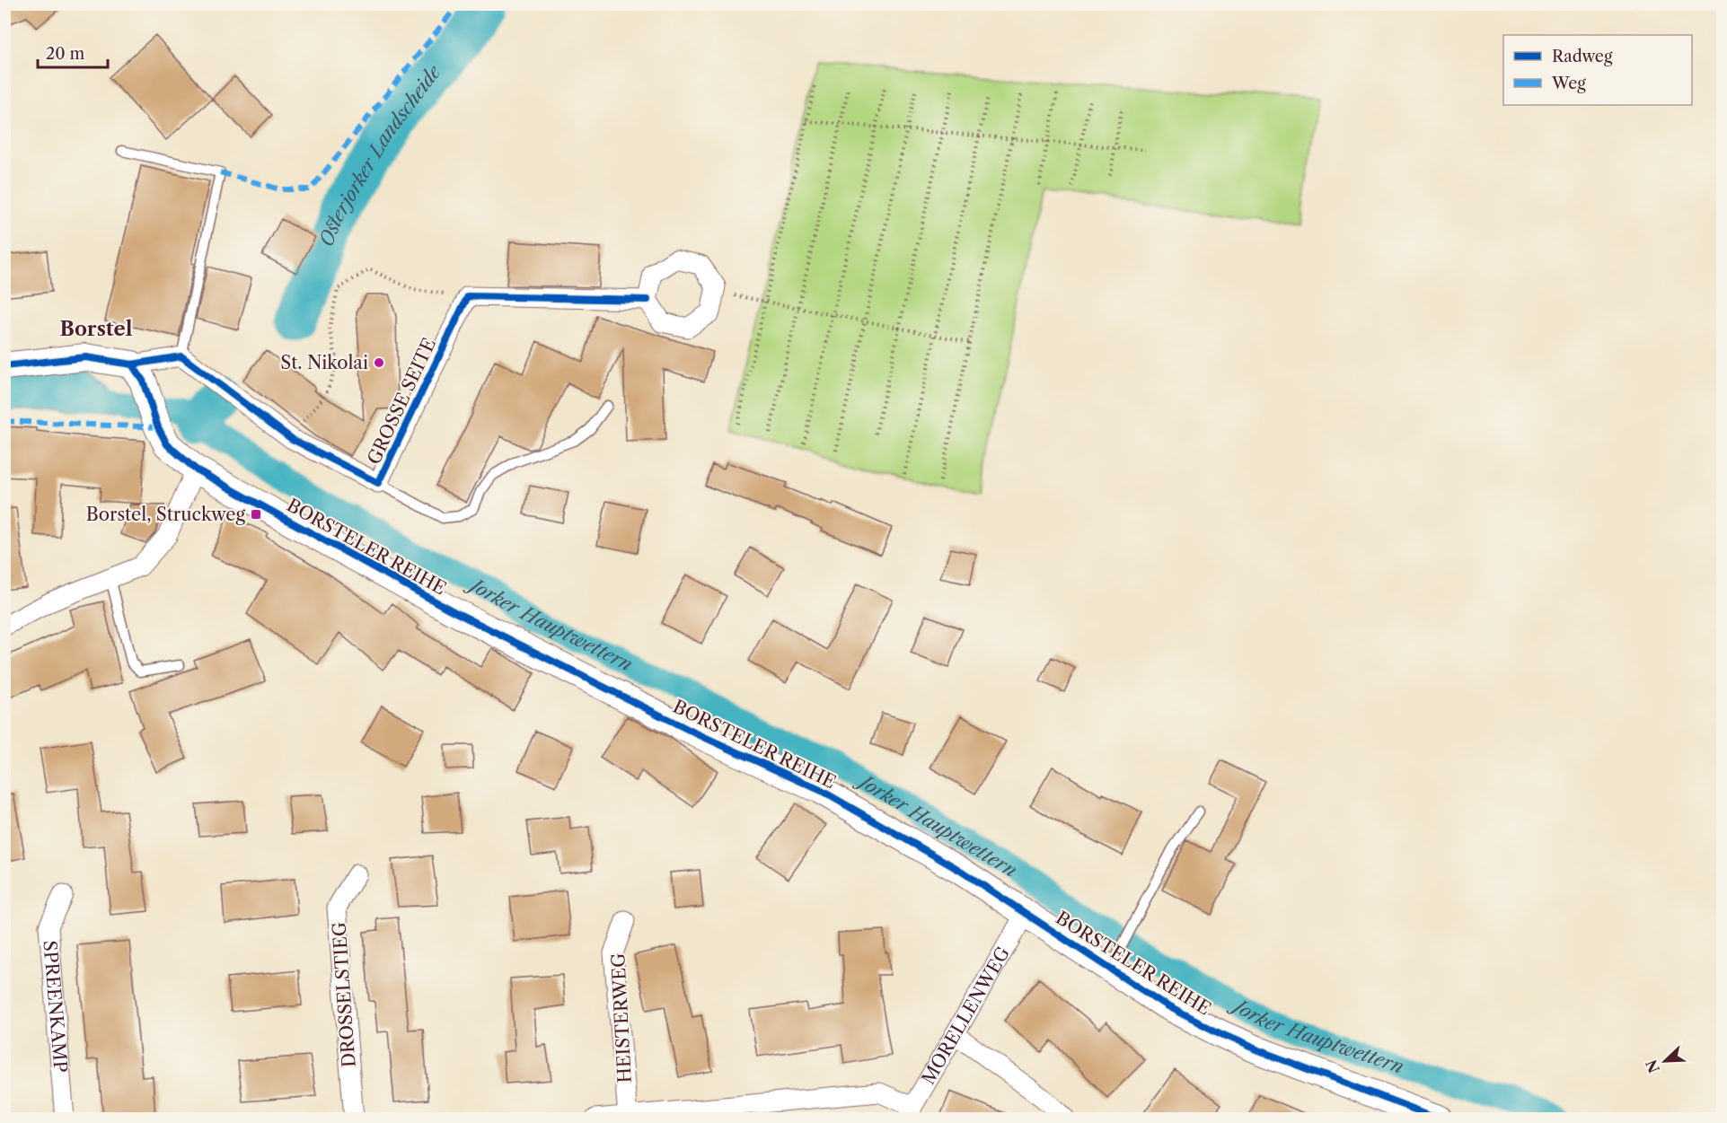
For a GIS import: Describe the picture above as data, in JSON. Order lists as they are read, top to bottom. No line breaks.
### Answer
{"streets":{"street":["GROSSE SEITE","BORSTELER REIHE","DROSSELSTIEG","SPREENKAMP","MORELLENWEG","HEISTERWEG"]},"crossings":[["BORSTELER REIHE","MORELLENWEG"]],"districts":["Borstel"],"water":["Osterjorker Landscheide","Jorker Hauptwettern"],"places":{"other":["St. Nikolai"],"transit":["Borstel, Struckweg"]},"legend":["Radweg","Weg"],"scale_bar":"20 m","north":"bottom left"}
